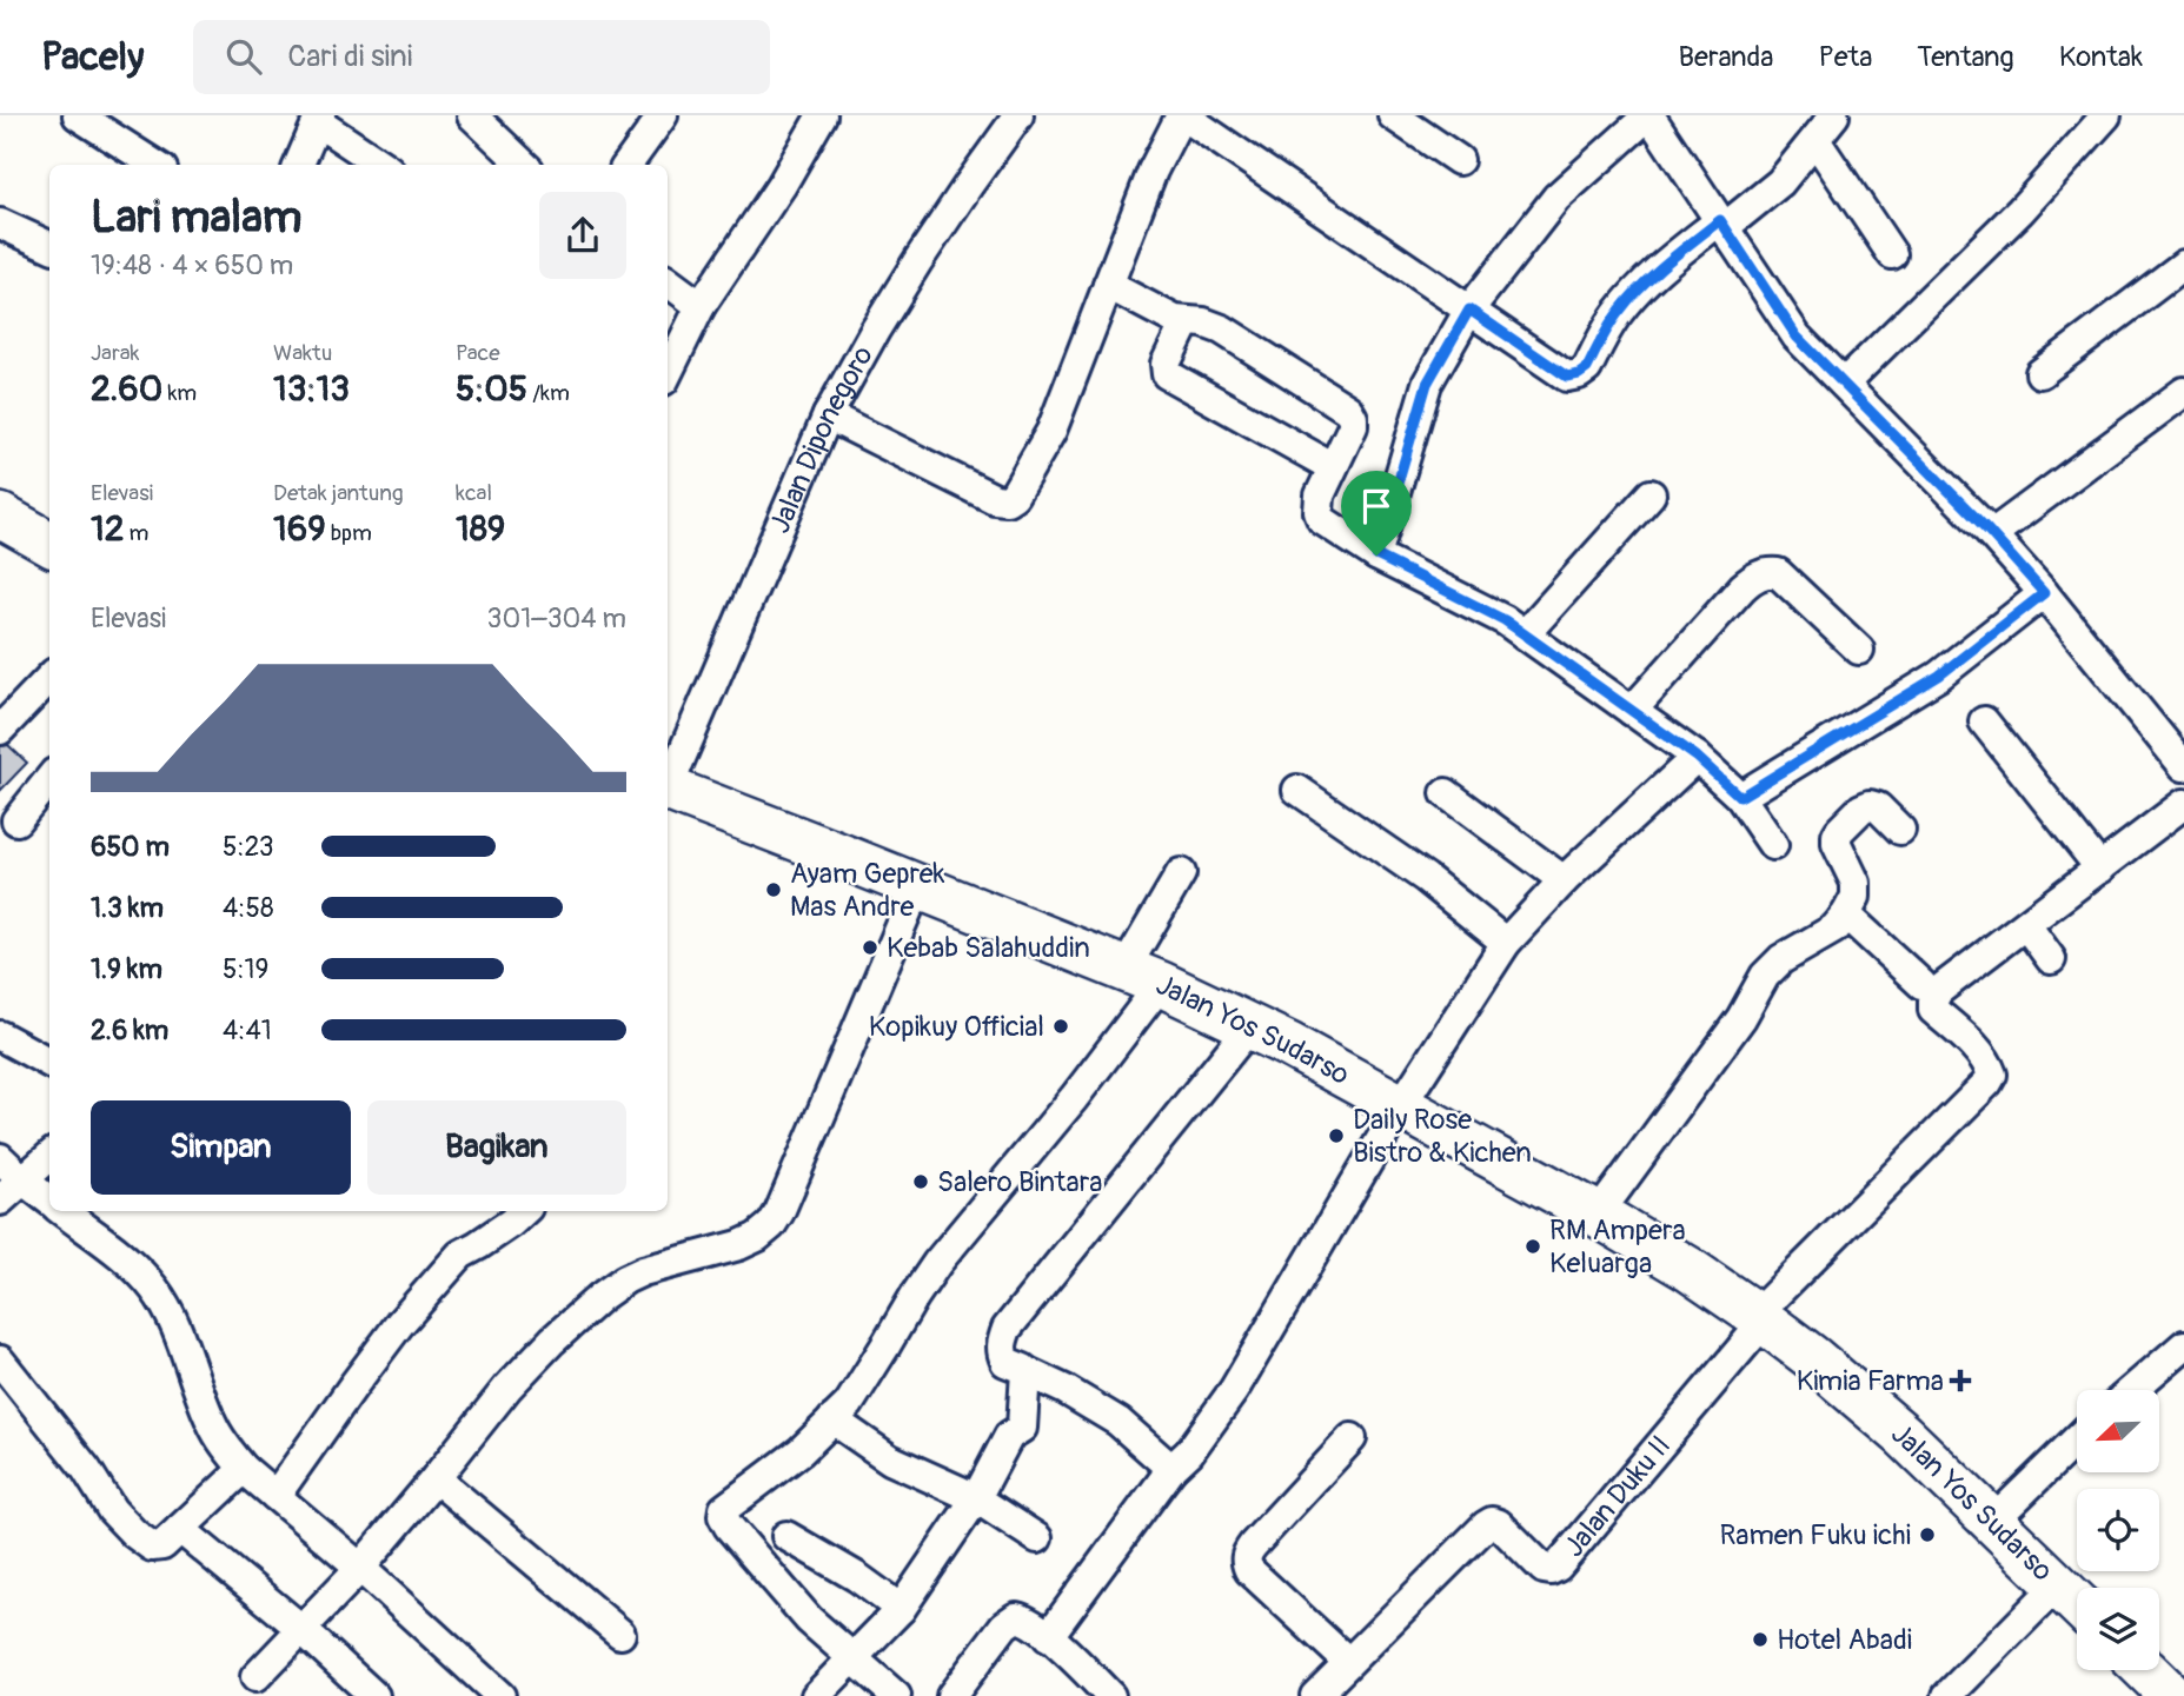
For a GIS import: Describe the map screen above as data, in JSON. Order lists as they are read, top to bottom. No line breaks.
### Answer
{"streets":{"highway":["Jalan Yos Sudarso"],"street":["Jalan Diponegoro","Jalan Duku II"]},"crossings":[["Jalan Yos Sudarso","Jalan Duku II"]],"places":{"other":["Ayam Geprek Mas Andre","Kebab Salahuddin","Kopikuy Official","Daily Rose Bistro & Kichen","Salero Bintara","RM Ampera Keluarga","Ramen Fuku ichi","Hotel Abadi"],"health":["Kimia Farma"]},"north":"bottom left","page":{"header":"Pacely","search":"Cari di sini","nav":["Beranda","Peta","Tentang","Kontak"],"heading":["Lari malam","19:48 · 4 × 650 m"],"stats":[["Jarak","2.60 km"],["Waktu","13:13"],["Pace","5:05 /km"],["Elevasi","12 m"],["Detak jantung","169 bpm"],["kcal","189"]],"chart":["Elevasi","301–304 m"],"list":[{"name":"650 m","note":"5:23"},{"name":"1.3 km","note":"4:58"},{"name":"1.9 km","note":"5:19"},{"name":"2.6 km","note":"4:41"}],"buttons":["Simpan","Bagikan"]}}
